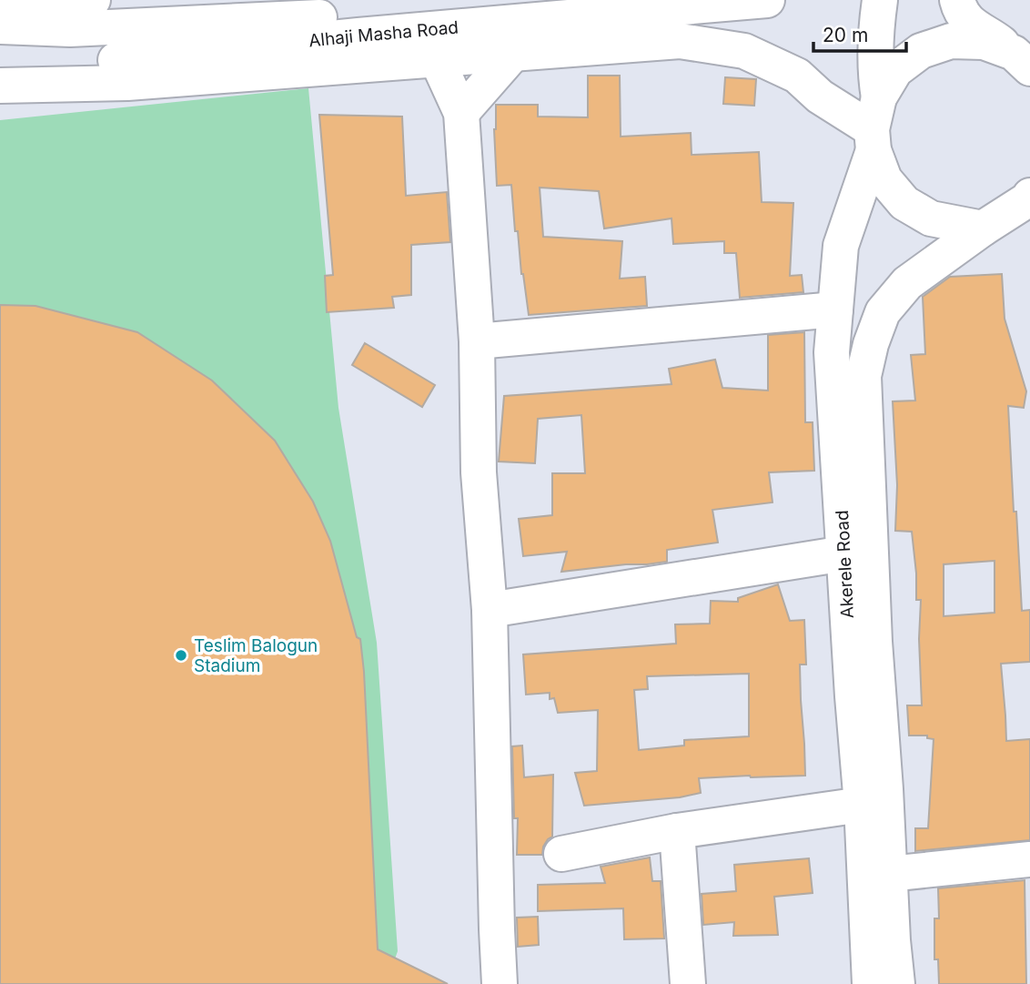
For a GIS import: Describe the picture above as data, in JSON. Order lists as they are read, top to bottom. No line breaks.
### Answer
{"streets":{"street":["Alhaji Masha Road","Akerele Road"]},"places":["Teslim Balogun Stadium"],"scale_bar":"20 m"}
